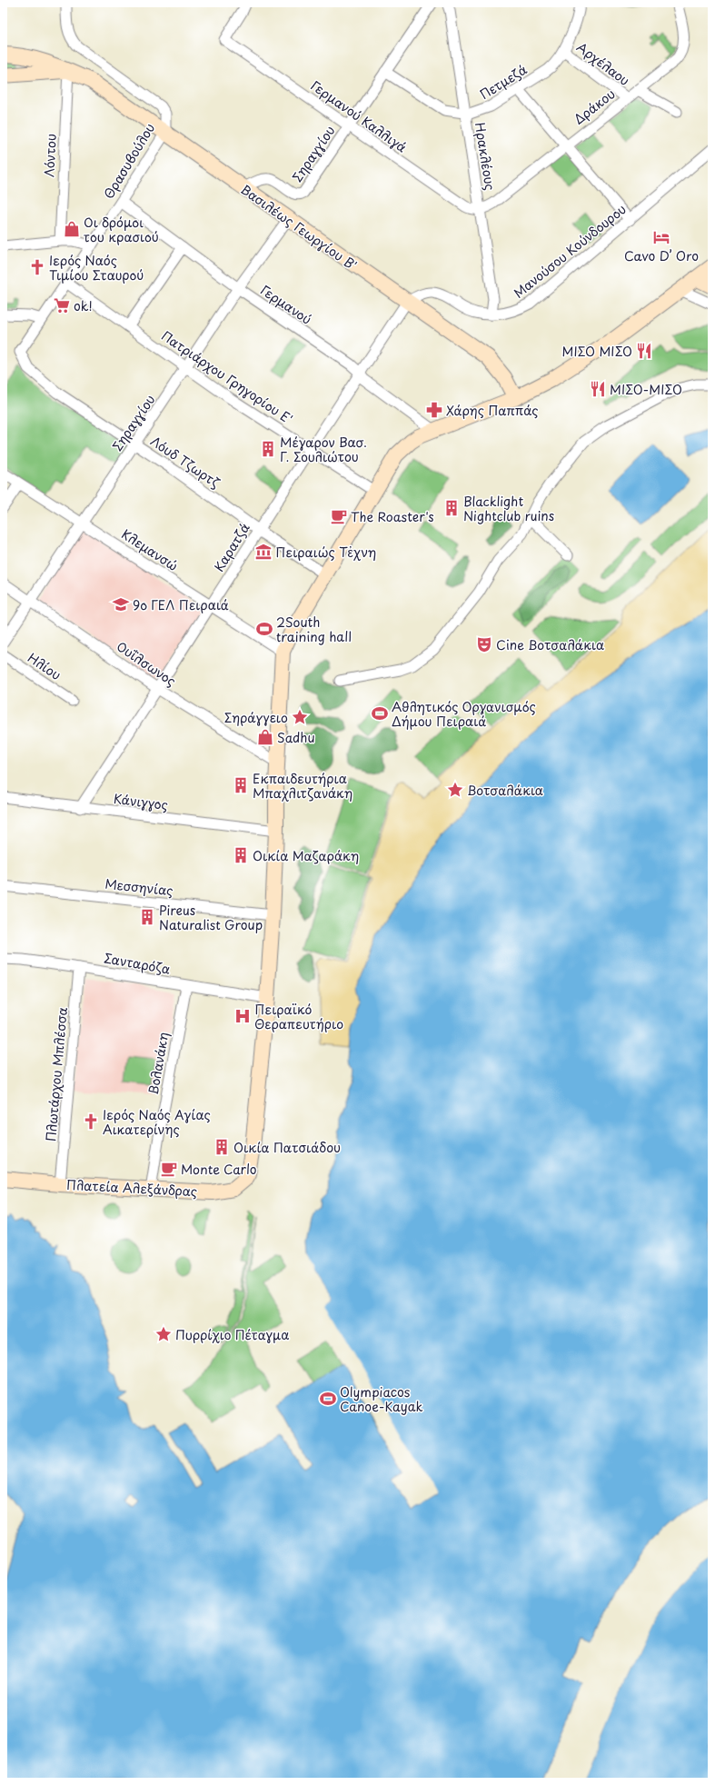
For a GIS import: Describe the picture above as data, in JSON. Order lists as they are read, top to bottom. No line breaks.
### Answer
{"streets":{"main road":["Βασιλέως Γεωργίου Β'","Πλατεία Αλεξάνδρας"],"street":["Αρχέλαου","Πετμεζά","Δράκου","Γερμανού Καλλιγά","Σηραγγίου","Λόντου","Ηρακλέους","Θρασυβούλου","Μανούσου Κούνδουρου","Γερμανού","Πατριάρχου Γρηγορίου Ε'","Λόυδ Τζωρτζ","Καρατζά","Κλεμανσώ","Ουΐλσωνος","Ηλίου","Κάνιγγος","Μεσσηνίας","Σανταρόζα","Βολανάκη","Πλωτάρχου Μπλέσσα"]},"crossings":[["Αρχέλαου","Πετμεζά"],["Αρχέλαου","Δράκου"],["Πετμεζά","Σηραγγίου"],["Πετμεζά","Ηρακλέους"],["Δράκου","Γερμανού Καλλιγά"],["Δράκου","Ηρακλέους"],["Γερμανού Καλλιγά","Σηραγγίου"],["Γερμανού Καλλιγά","Ηρακλέους"],["Σηραγγίου","Βασιλέως Γεωργίου Β'"],["Σηραγγίου","Γερμανού"],["Σηραγγίου","Πατριάρχου Γρηγορίου Ε'"],["Σηραγγίου","Λόυδ Τζωρτζ"],["Σηραγγίου","Κλεμανσώ"],["Σηραγγίου","Ουΐλσωνος"],["Λόντου","Βασιλέως Γεωργίου Β'"],["Ηρακλέους","Μανούσου Κούνδουρου"],["Θρασυβούλου","Βασιλέως Γεωργίου Β'"],["Θρασυβούλου","Γερμανού"],["Θρασυβούλου","Πατριάρχου Γρηγορίου Ε'"],["Θρασυβούλου","Λόυδ Τζωρτζ"],["Βασιλέως Γεωργίου Β'","Μανούσου Κούνδουρου"],["Βασιλέως Γεωργίου Β'","Καρατζά"],["Μανούσου Κούνδουρου","Καρατζά"],["Γερμανού","Καρατζά"],["Πατριάρχου Γρηγορίου Ε'","Καρατζά"],["Λόυδ Τζωρτζ","Καρατζά"],["Καρατζά","Κλεμανσώ"],["Καρατζά","Ουΐλσωνος"],["Καρατζά","Κάνιγγος"],["Κλεμανσώ","Πλατεία Αλεξάνδρας"],["Ουΐλσωνος","Πλατεία Αλεξάνδρας"],["Κάνιγγος","Πλατεία Αλεξάνδρας"],["Μεσσηνίας","Πλατεία Αλεξάνδρας"],["Σανταρόζα","Βολανάκη"],["Σανταρόζα","Πλωτάρχου Μπλέσσα"],["Σανταρόζα","Πλατεία Αλεξάνδρας"],["Βολανάκη","Πλατεία Αλεξάνδρας"],["Πλωτάρχου Μπλέσσα","Πλατεία Αλεξάνδρας"]],"places":{"shop":["Οι δρόμοι του κρασιού","Sadhu"],"hotel":["Cavo D’ Oro"],"church":["Ιερός Ναός Τιμίου Σταυρού","Ιερός Ναός Αγίας Αικατερίνης"],"supermarket":["ok!"],"restaurant":["ΜΙΣΟ ΜΙΣΟ","ΜΙΣΟ-ΜΙΣΟ"],"pharmacy":["Χάρης Παππάς"],"building":["Μέγαρον Βασ. Γ. Σουλιώτου","Blacklight Nightclub ruins","Εκπαιδευτήρια Μπαχλιτζανάκη","Οικία Μαζαράκη","Pireus Naturalist Group","Οικία Πατσιάδου"],"cafe":["The Roaster's","Monte Carlo"],"museum":["Πειραιώς Τἐχνη"],"school or university":["9ο ΓΕΛ Πειραιά"],"sports":["2South training hall","Αθλητικός Οργανισμός Δήμου Πειραιά","Olympiacos Canoe-Kayak"],"theatre":["Cine Βοτσαλάκια"],"place":["Σηράγγειο","Βοτσαλάκια","Πυρρίχιο Πέταγμα"],"hospital":["Πειραϊκό Θεραπευτήριο"]}}
